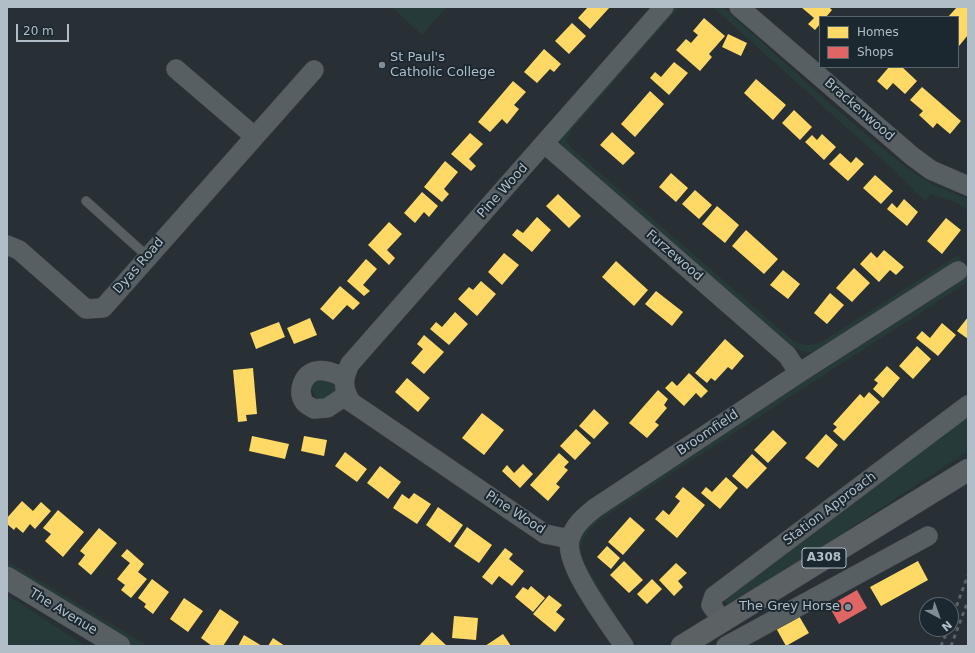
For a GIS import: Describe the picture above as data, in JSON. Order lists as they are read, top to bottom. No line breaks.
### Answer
{"streets":{"highway":["A308"],"street":["Brackenwood","Pine Wood","Furzewood","Dyas Road","Broomfield","Station Approach","The Avenue"]},"crossings":[["Pine Wood","Furzewood"],["Pine Wood","Broomfield"],["Furzewood","Broomfield"],["Station Approach","A308"]],"places":["St Paul's Catholic College","The Grey Horse"],"legend":["Homes","Shops"],"scale_bar":"20 m","north":"bottom right"}
